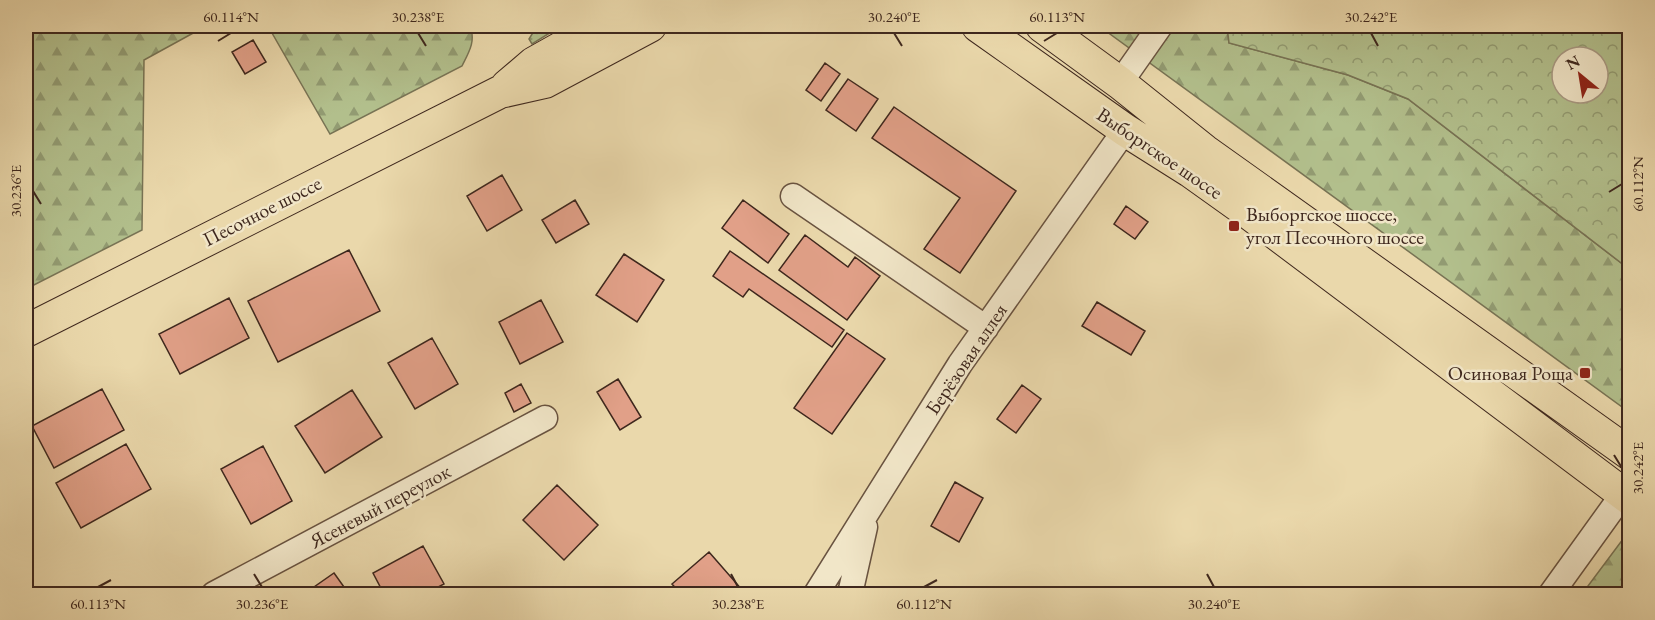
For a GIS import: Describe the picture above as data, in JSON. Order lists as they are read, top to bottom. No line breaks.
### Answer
{"streets":{"main road":["Выборгское шоссе","Песочное шоссе"],"street":["Берёзовая аллея","Ясеневый переулок"]},"crossings":[["Выборгское шоссе","Берёзовая аллея"]],"places":{"transit":["Выборгское шоссе, угол Песочного шоссе","Осиновая Роща"]},"north":"top left","coordinates":["60.114°N","30.238°E","30.240°E","60.113°N","30.242°E","60.112°N","30.236°E"]}
